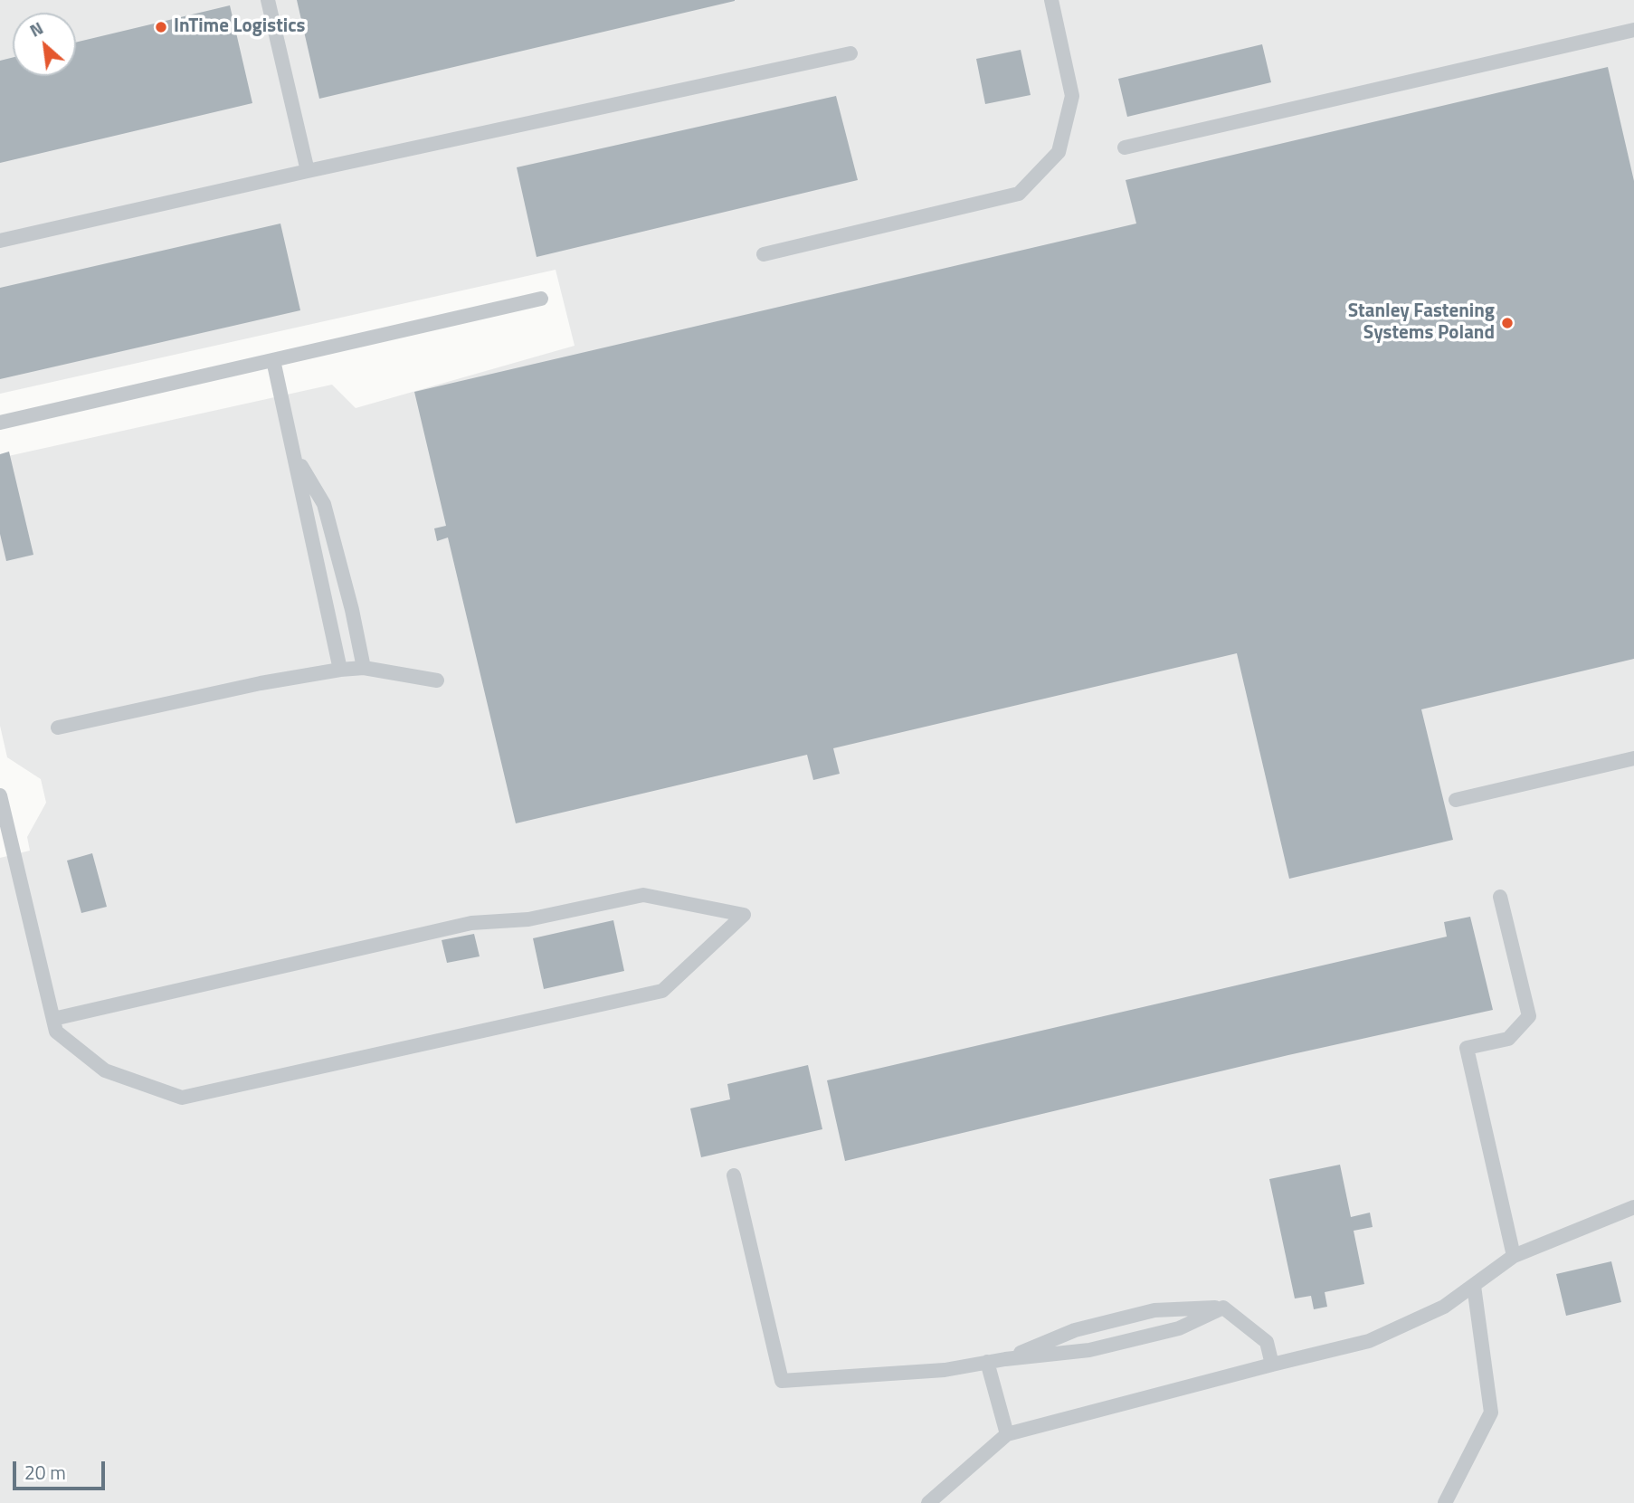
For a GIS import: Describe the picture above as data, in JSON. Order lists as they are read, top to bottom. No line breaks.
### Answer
{"places":["InTime Logistics","Stanley Fastening Systems Poland"],"scale_bar":"20 m","north":"top left"}
